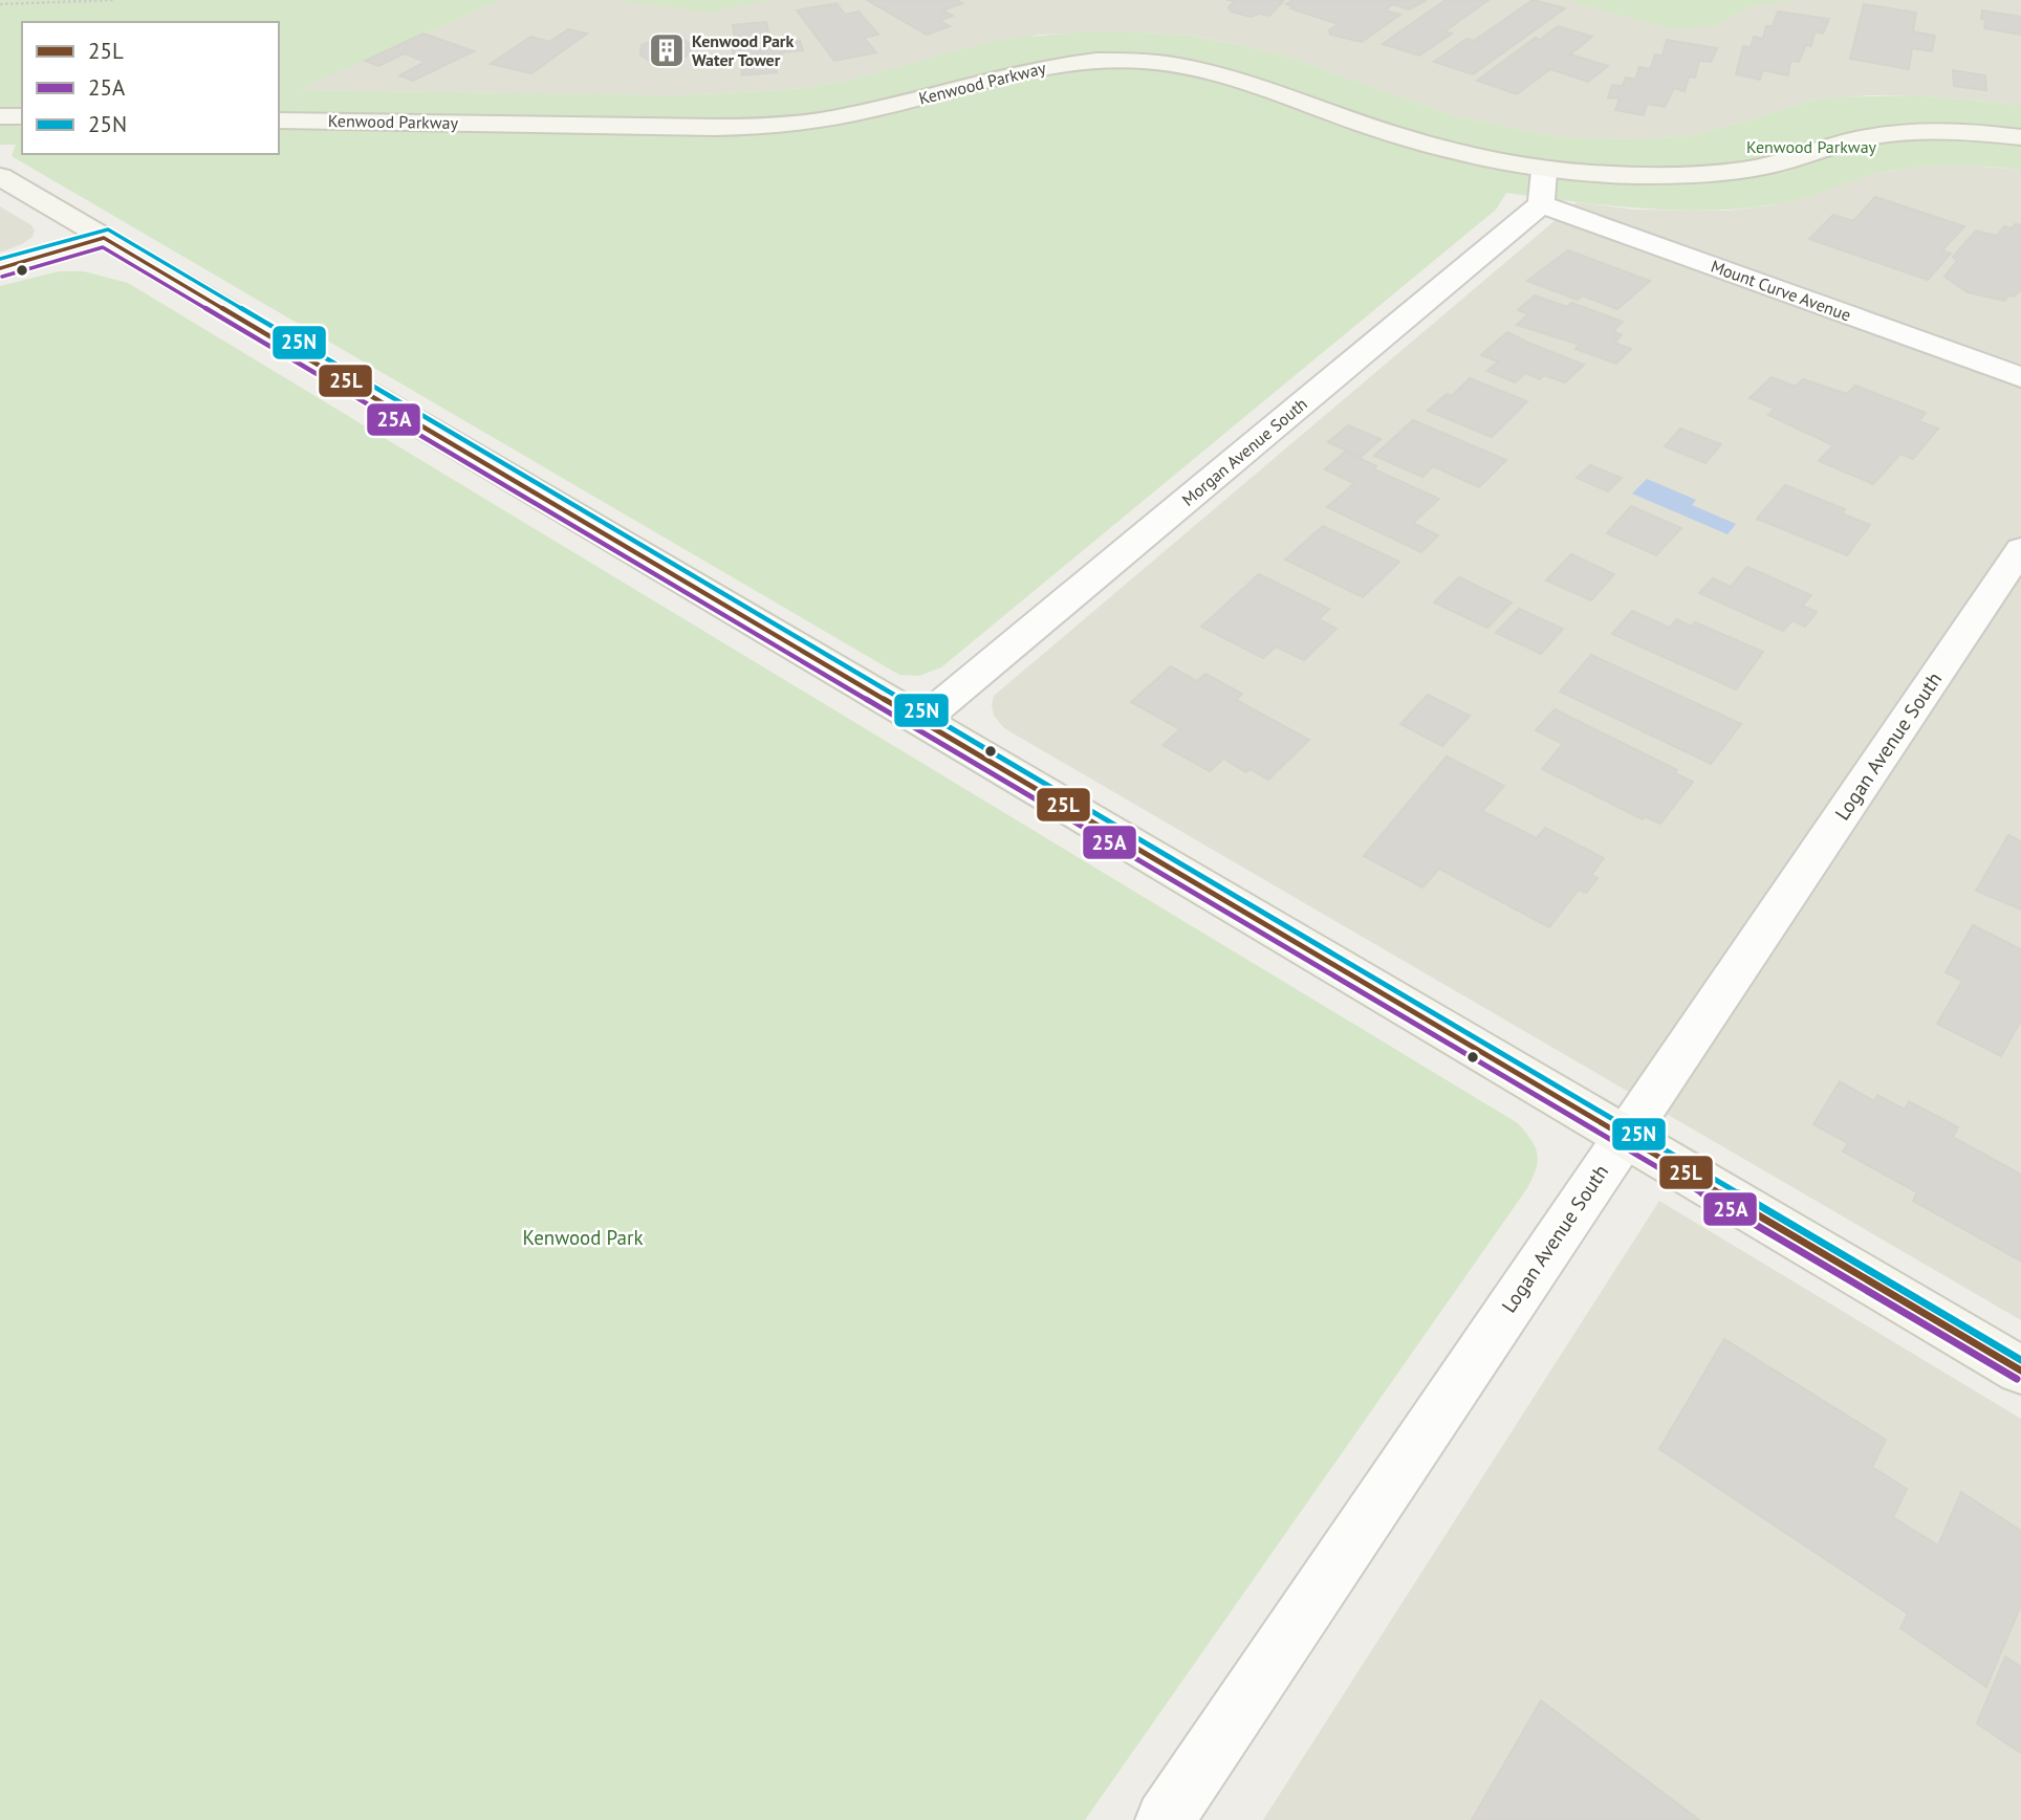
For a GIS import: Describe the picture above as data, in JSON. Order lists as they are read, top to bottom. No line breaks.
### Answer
{"streets":{"street":["Kenwood Parkway","Mount Curve Avenue","Morgan Avenue South","Logan Avenue South"]},"crossings":[["Mount Curve Avenue","Morgan Avenue South"]],"parks":["Kenwood Parkway","Kenwood Park"],"places":{"building":["Kenwood Park Water Tower"]},"lines":["transit line 25N","transit line 25L","transit line 25A"],"legend":["25L","25A","25N"]}
